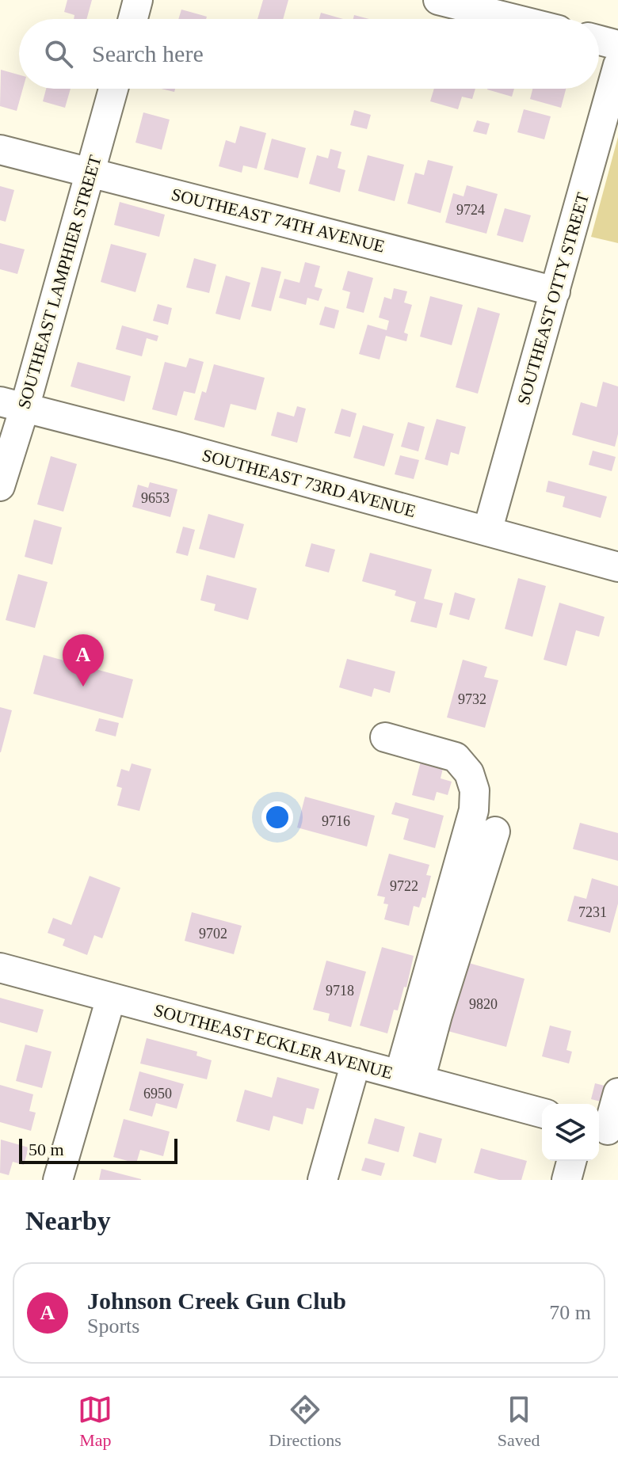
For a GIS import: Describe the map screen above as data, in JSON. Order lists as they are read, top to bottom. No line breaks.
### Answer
{"streets":{"street":["SOUTHEAST 74TH AVENUE","SOUTHEAST LAMPHIER STREET","SOUTHEAST OTTY STREET","SOUTHEAST 73RD AVENUE","SOUTHEAST ECKLER AVENUE"]},"crossings":[["SOUTHEAST 74TH AVENUE","SOUTHEAST LAMPHIER STREET"],["SOUTHEAST 74TH AVENUE","SOUTHEAST OTTY STREET"],["SOUTHEAST LAMPHIER STREET","SOUTHEAST 73RD AVENUE"],["SOUTHEAST OTTY STREET","SOUTHEAST 73RD AVENUE"]],"house_numbers":["9724","9653","9732","9716","9722","7231","9702","9718","9820","6950"],"scale_bar":"50 m","page":{"search":"Search here","pins":"A","scale":"50 m","heading":"Nearby","list":[{"mark":"A","name":"Johnson Creek Gun Club","note":"Sports","value":"70 m"}],"nav":["Map","Directions","Saved"]}}
